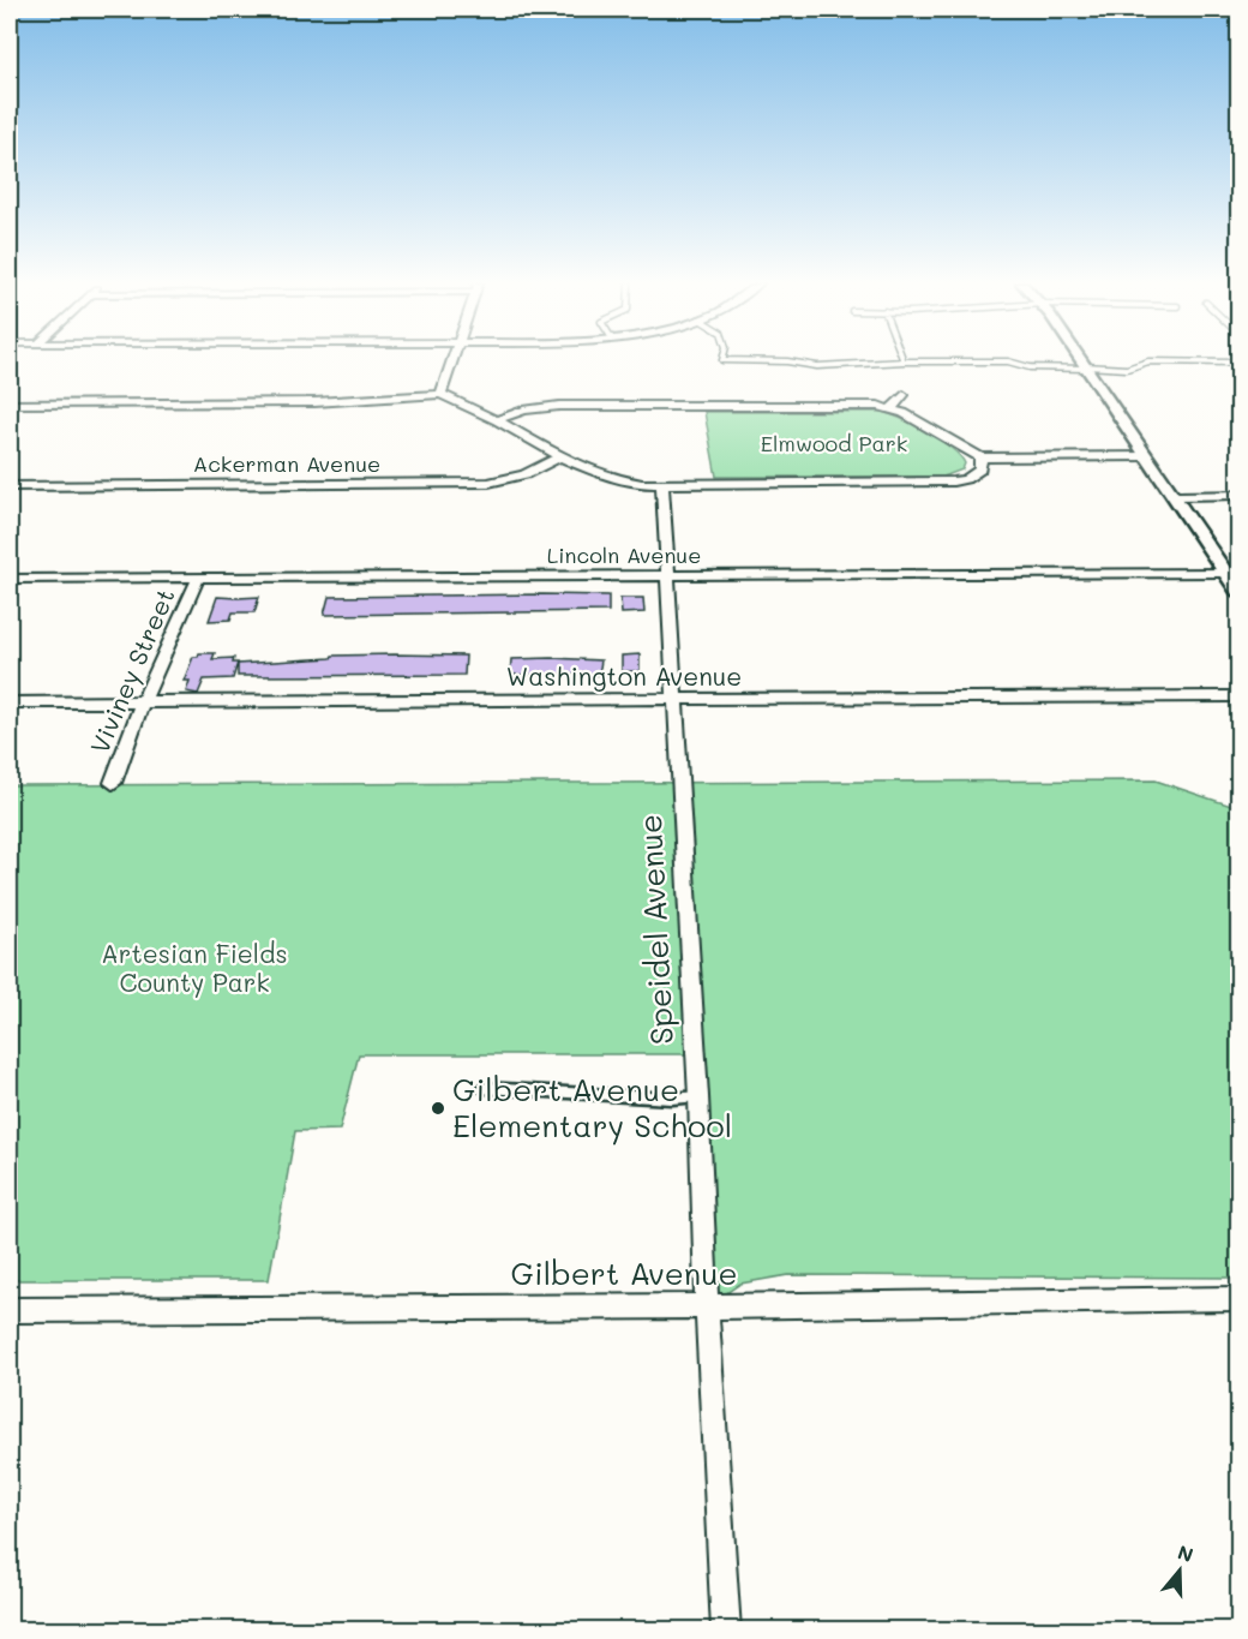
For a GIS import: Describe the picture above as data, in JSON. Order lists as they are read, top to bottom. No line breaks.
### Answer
{"streets":{"street":["Ackerman Avenue","Lincoln Avenue","Viviney Street","Washington Avenue","Speidel Avenue","Gilbert Avenue"]},"crossings":[["Lincoln Avenue","Viviney Street"],["Lincoln Avenue","Speidel Avenue"],["Viviney Street","Washington Avenue"],["Washington Avenue","Speidel Avenue"],["Speidel Avenue","Gilbert Avenue"]],"parks":["Elmwood Park","Artesian Fields County Park"],"places":["Gilbert Avenue Elementary School"],"north":"top"}
